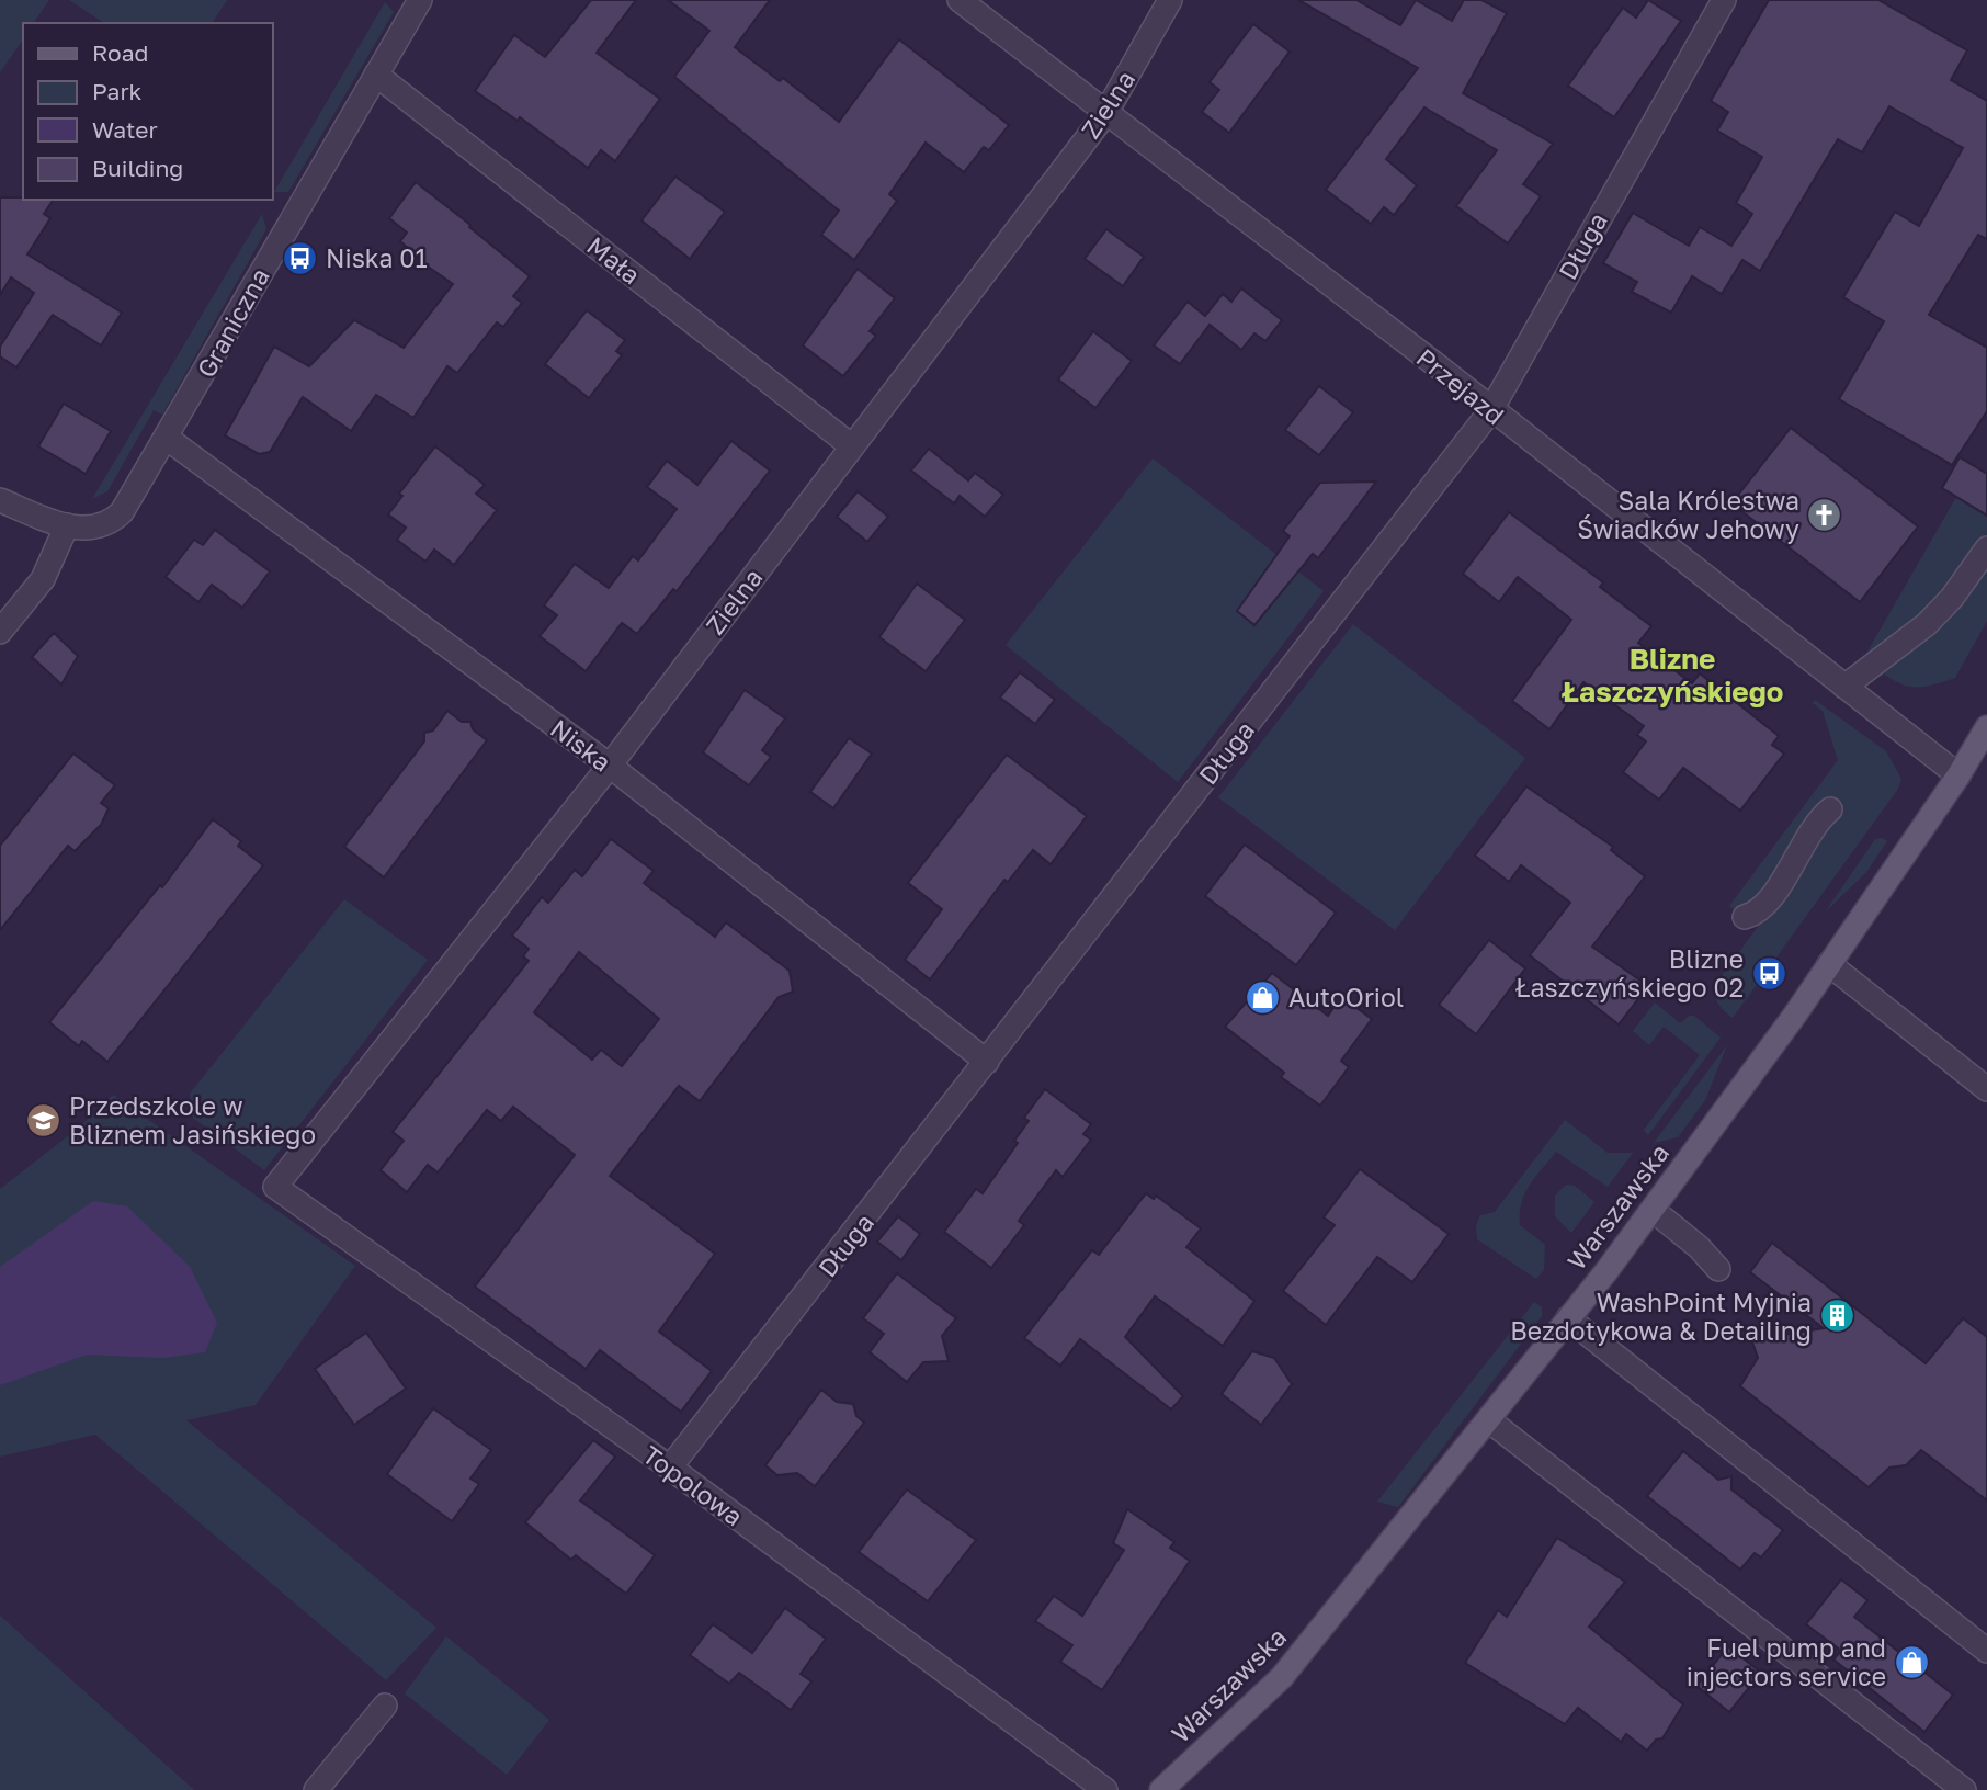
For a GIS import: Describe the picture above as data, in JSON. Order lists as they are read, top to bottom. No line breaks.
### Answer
{"streets":{"main road":["Warszawska"],"street":["Zielna","Długa","Mała","Graniczna","Przejazd","Niska","Topolowa"]},"crossings":[["Zielna","Mała"],["Zielna","Przejazd"],["Zielna","Niska"],["Zielna","Topolowa"],["Długa","Przejazd"],["Długa","Niska"],["Długa","Topolowa"],["Mała","Graniczna"],["Graniczna","Niska"],["Przejazd","Warszawska"]],"districts":["Blizne Łaszczyńskiego"],"places":{"bus stop":["Niska 01","Blizne Łaszczyńskiego 02"],"church":["Sala Królestwa Świadków Jehowy"],"shop":["AutoOriol","Fuel pump and injectors service"],"school or university":["Przedszkole w Bliznem Jasińskiego"],"building":["WashPoint Myjnia Bezdotykowa & Detailing"]},"legend":["Road","Park","Water","Building"]}
